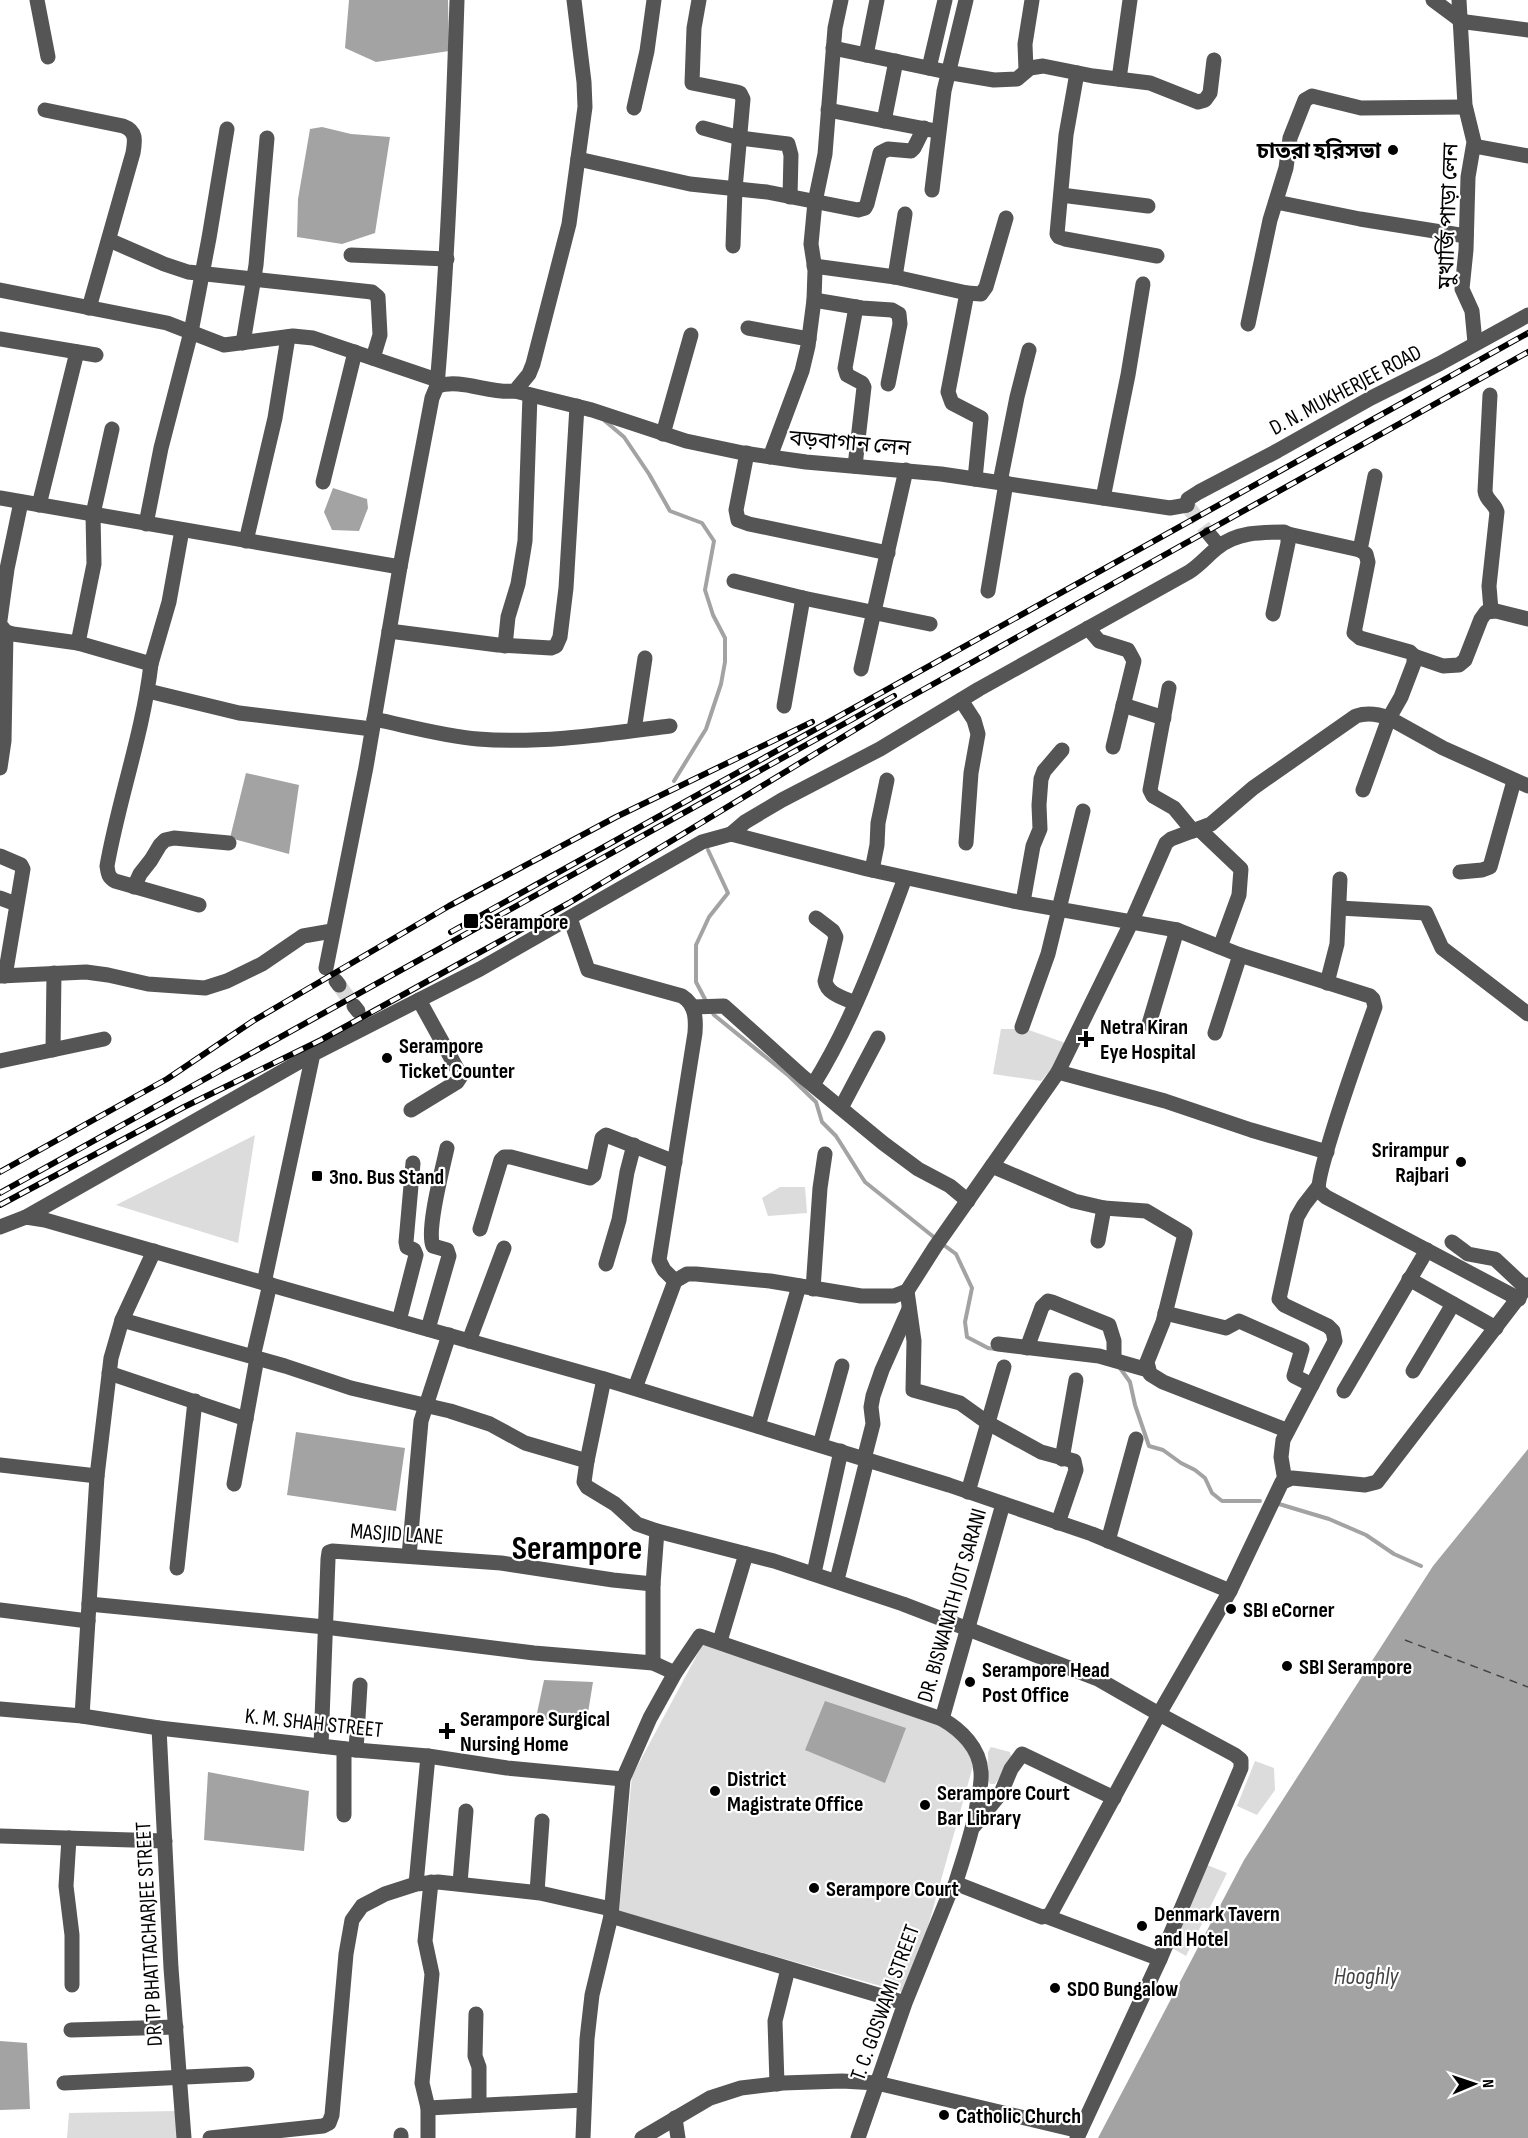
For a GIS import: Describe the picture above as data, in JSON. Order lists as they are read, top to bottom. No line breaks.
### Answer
{"streets":{"street":["মুখার্জি পাড়া লেন","D. N. MUKHERJEE ROAD","বড়বাগান লেন","MASJID LANE","DR. BISWANATH JOT SARANI","K. M. SHAH STREET","DR TP BHATTACHARJEE STREET","T. C. GOSWAMI STREET"]},"crossings":[["মুখার্জি পাড়া লেন","D. N. MUKHERJEE ROAD"],["D. N. MUKHERJEE ROAD","বড়বাগান লেন"],["MASJID LANE","K. M. SHAH STREET"],["K. M. SHAH STREET","DR TP BHATTACHARJEE STREET"]],"districts":["Serampore"],"water":["Hooghly"],"places":{"other":["চাতরা হরিসভা","Serampore Ticket Counter","Srirampur Rajbari","SBI eCorner","SBI Serampore","Serampore Head Post Office","District Magistrate Office","Serampore Court Bar Library","Serampore Court","Denmark Tavern and Hotel","SDO Bungalow","Catholic Church"],"transit":["Serampore","3no. Bus Stand"],"health":["Netra Kiran Eye Hospital","Serampore Surgical Nursing Home"]},"north":"right"}
